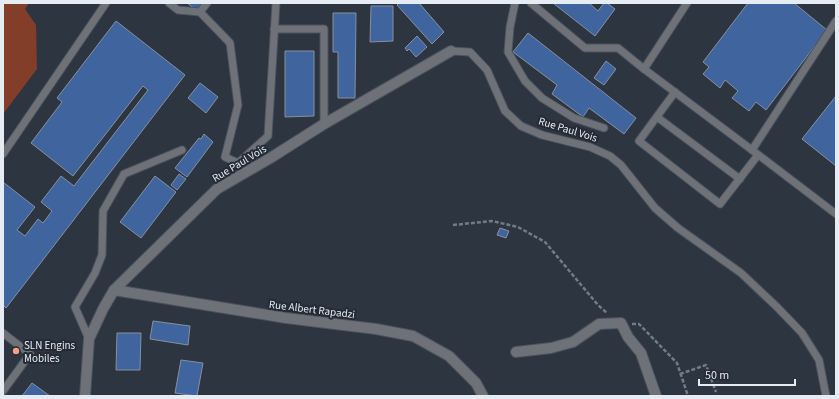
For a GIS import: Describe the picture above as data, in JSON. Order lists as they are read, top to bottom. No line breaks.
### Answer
{"streets":{"street":["Rue Paul Vois","Rue Albert Rapadzi"]},"crossings":[["Rue Paul Vois","Rue Albert Rapadzi"]],"places":["SLN Engins Mobiles"],"scale_bar":"50 m"}
